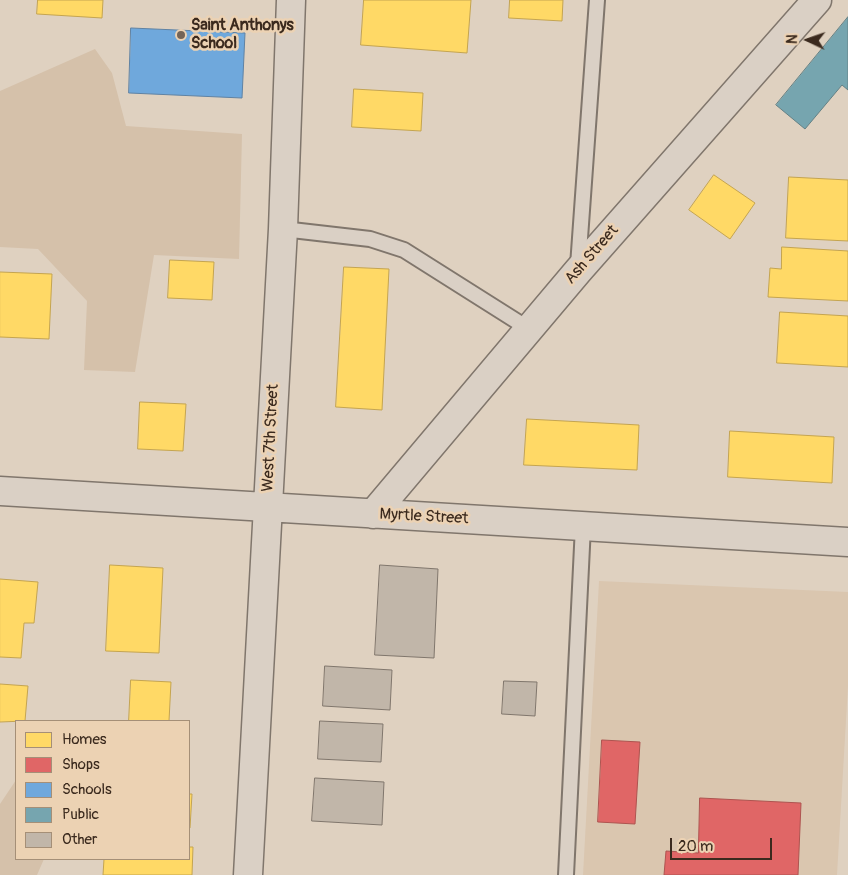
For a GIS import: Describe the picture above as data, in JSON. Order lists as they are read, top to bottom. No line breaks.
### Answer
{"streets":{"street":["Ash Street","West 7th Street","Myrtle Street"]},"crossings":[["Ash Street","Myrtle Street"],["West 7th Street","Myrtle Street"]],"places":["Saint Anthonys School"],"legend":["Homes","Shops","Schools","Public","Other"],"scale_bar":"20 m","north":"left"}
